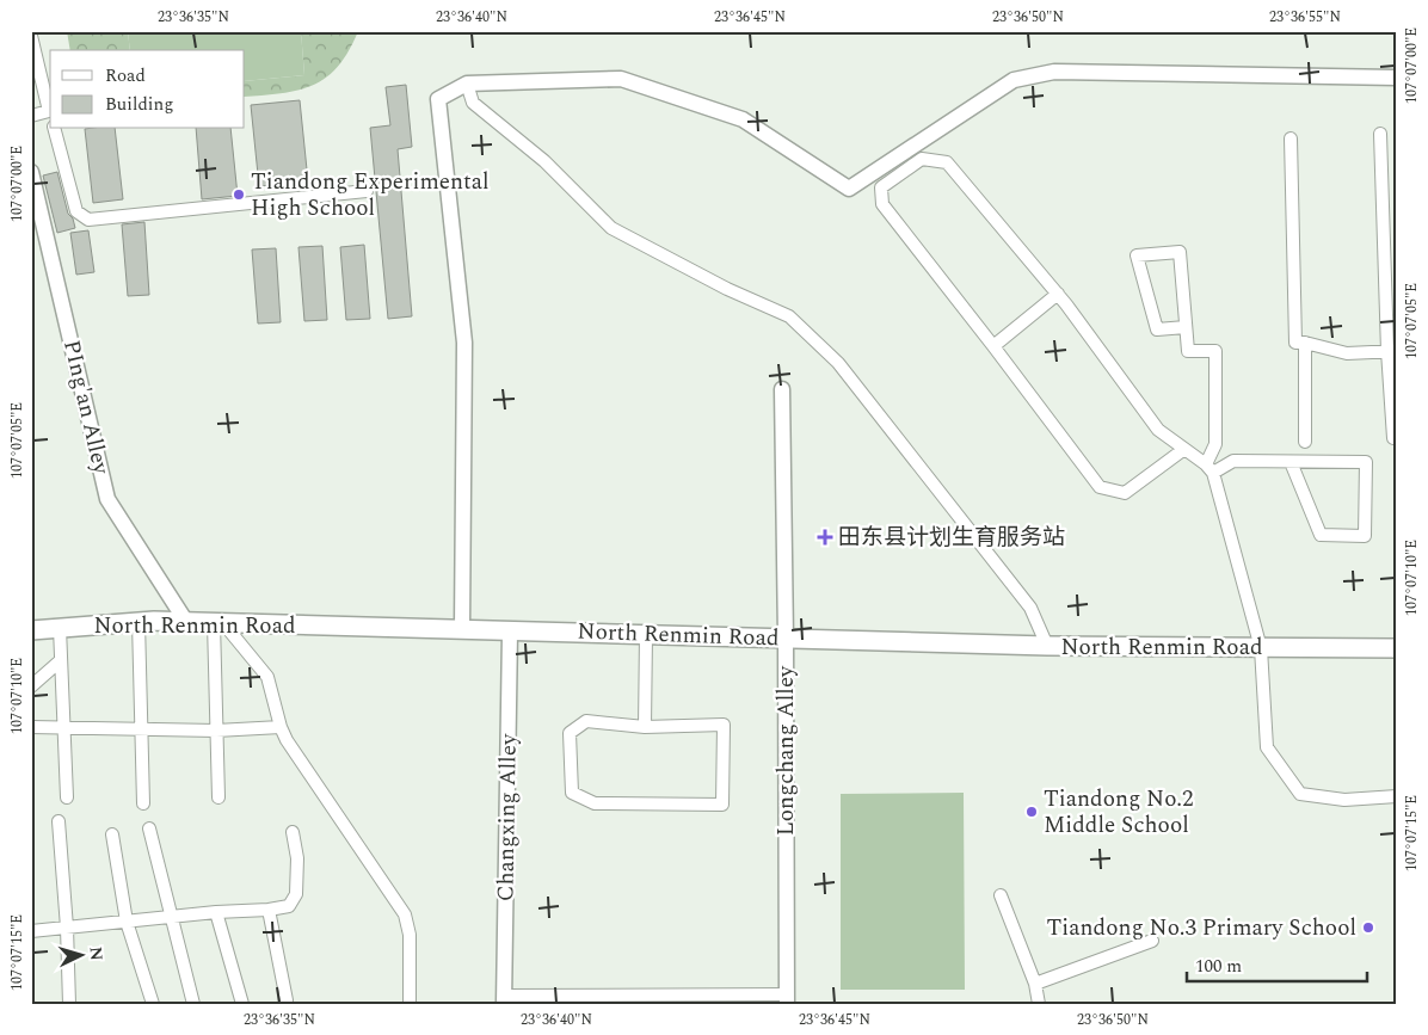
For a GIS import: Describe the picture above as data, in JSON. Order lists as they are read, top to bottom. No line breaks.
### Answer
{"streets":{"main road":["North Renmin Road"],"street":["PIng'an Alley","Longchang Alley","Changxing Alley"]},"crossings":[["PIng'an Alley","North Renmin Road"],["North Renmin Road","Longchang Alley"],["North Renmin Road","Changxing Alley"]],"places":{"other":["Tiandong Experimental High School","Tiandong No.2 Middle School","Tiandong No.3 Primary School"],"health":["田东县计划生育服务站"]},"legend":["Road","Building"],"scale_bar":"100 m","north":"right","coordinates":["23°36'35\"N","23°36'40\"N","23°36'45\"N","23°36'50\"N","23°36'55\"N","107°07'00\"E","107°07'05\"E","107°07'10\"E","107°07'15\"E"]}
